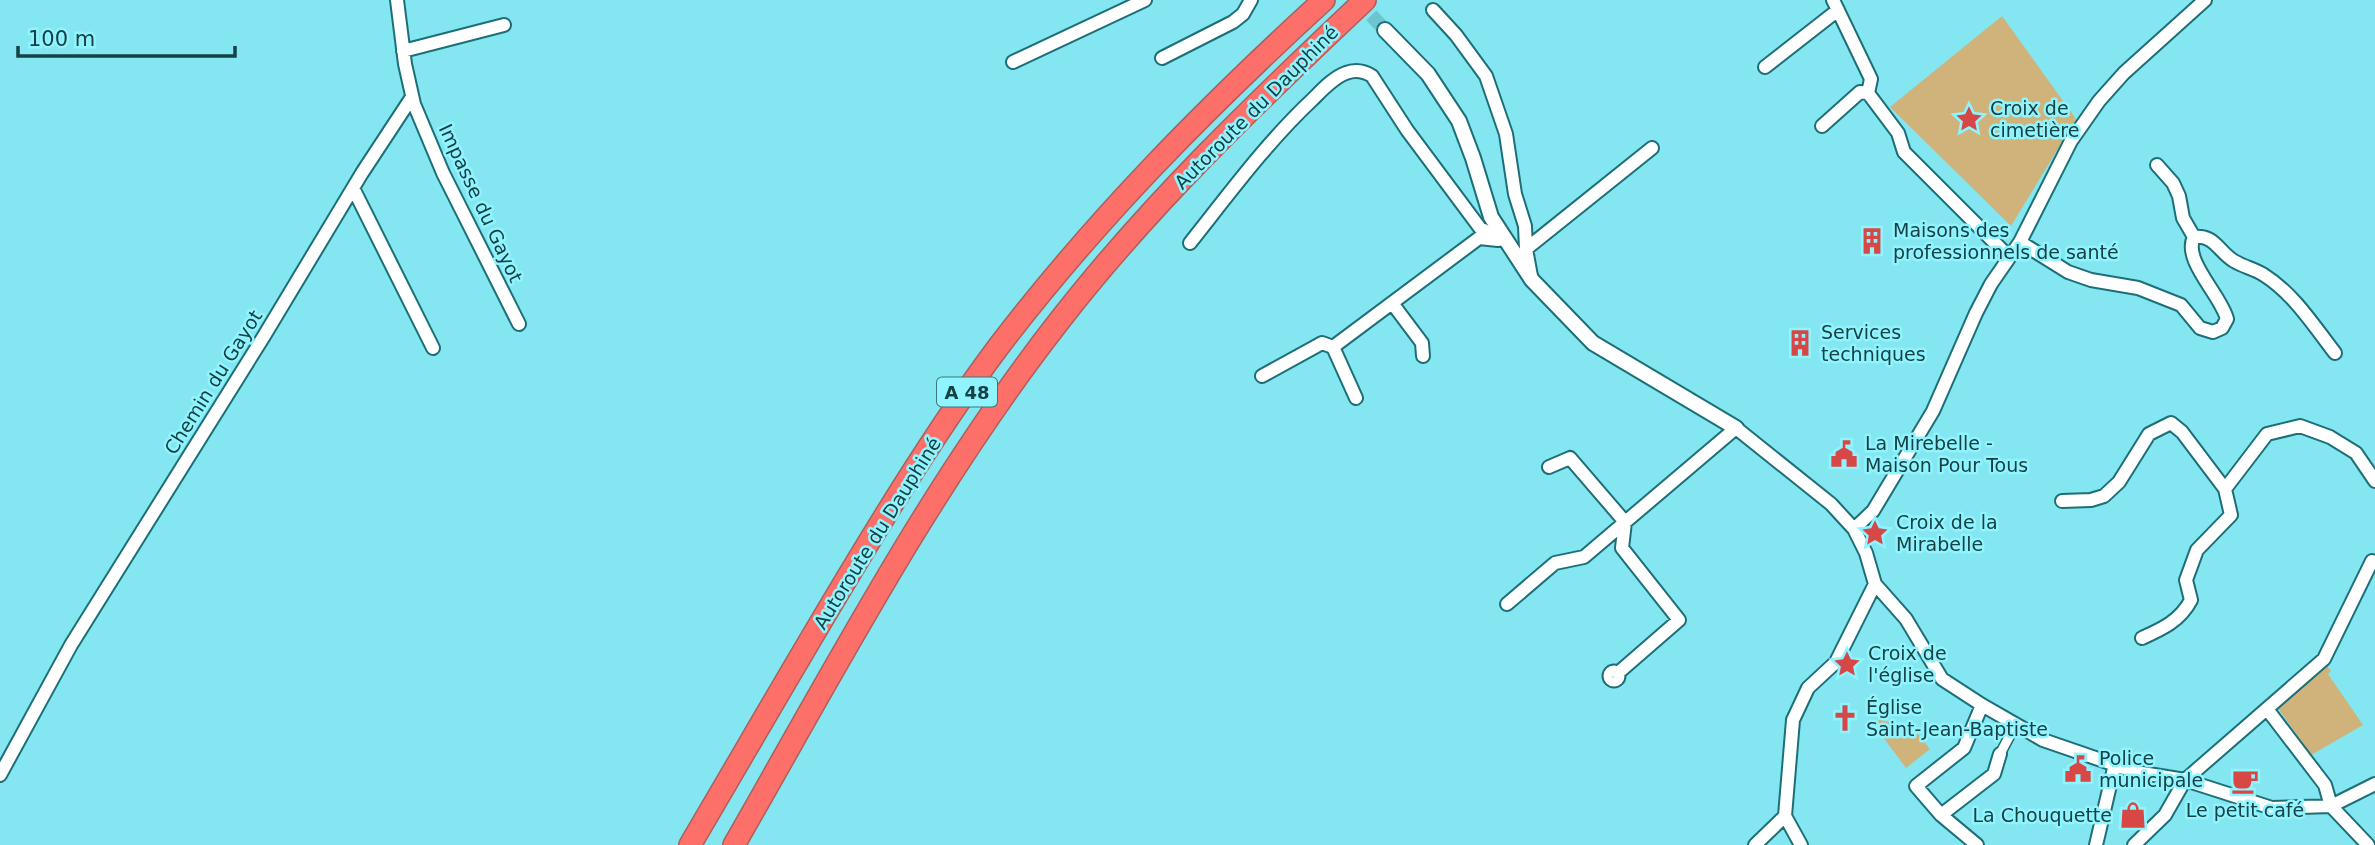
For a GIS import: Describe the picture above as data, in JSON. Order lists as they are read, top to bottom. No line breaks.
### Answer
{"streets":{"highway":["Autoroute du Dauphiné","A 48"],"street":["Impasse du Gayot","Chemin du Gayot"]},"crossings":[["Impasse du Gayot","Chemin du Gayot"]],"places":{"place":["Croix de cimetière","Croix de la Mirabelle","Croix de l'église"],"building":["Maisons des professionnels de santé","Services techniques"],"public building":["La Mirebelle - Maison Pour Tous","Police municipale"],"church":["Église Saint-Jean-Baptiste"],"cafe":["Le petit café"],"shop":["La Chouquette"]},"scale_bar":"100 m"}
